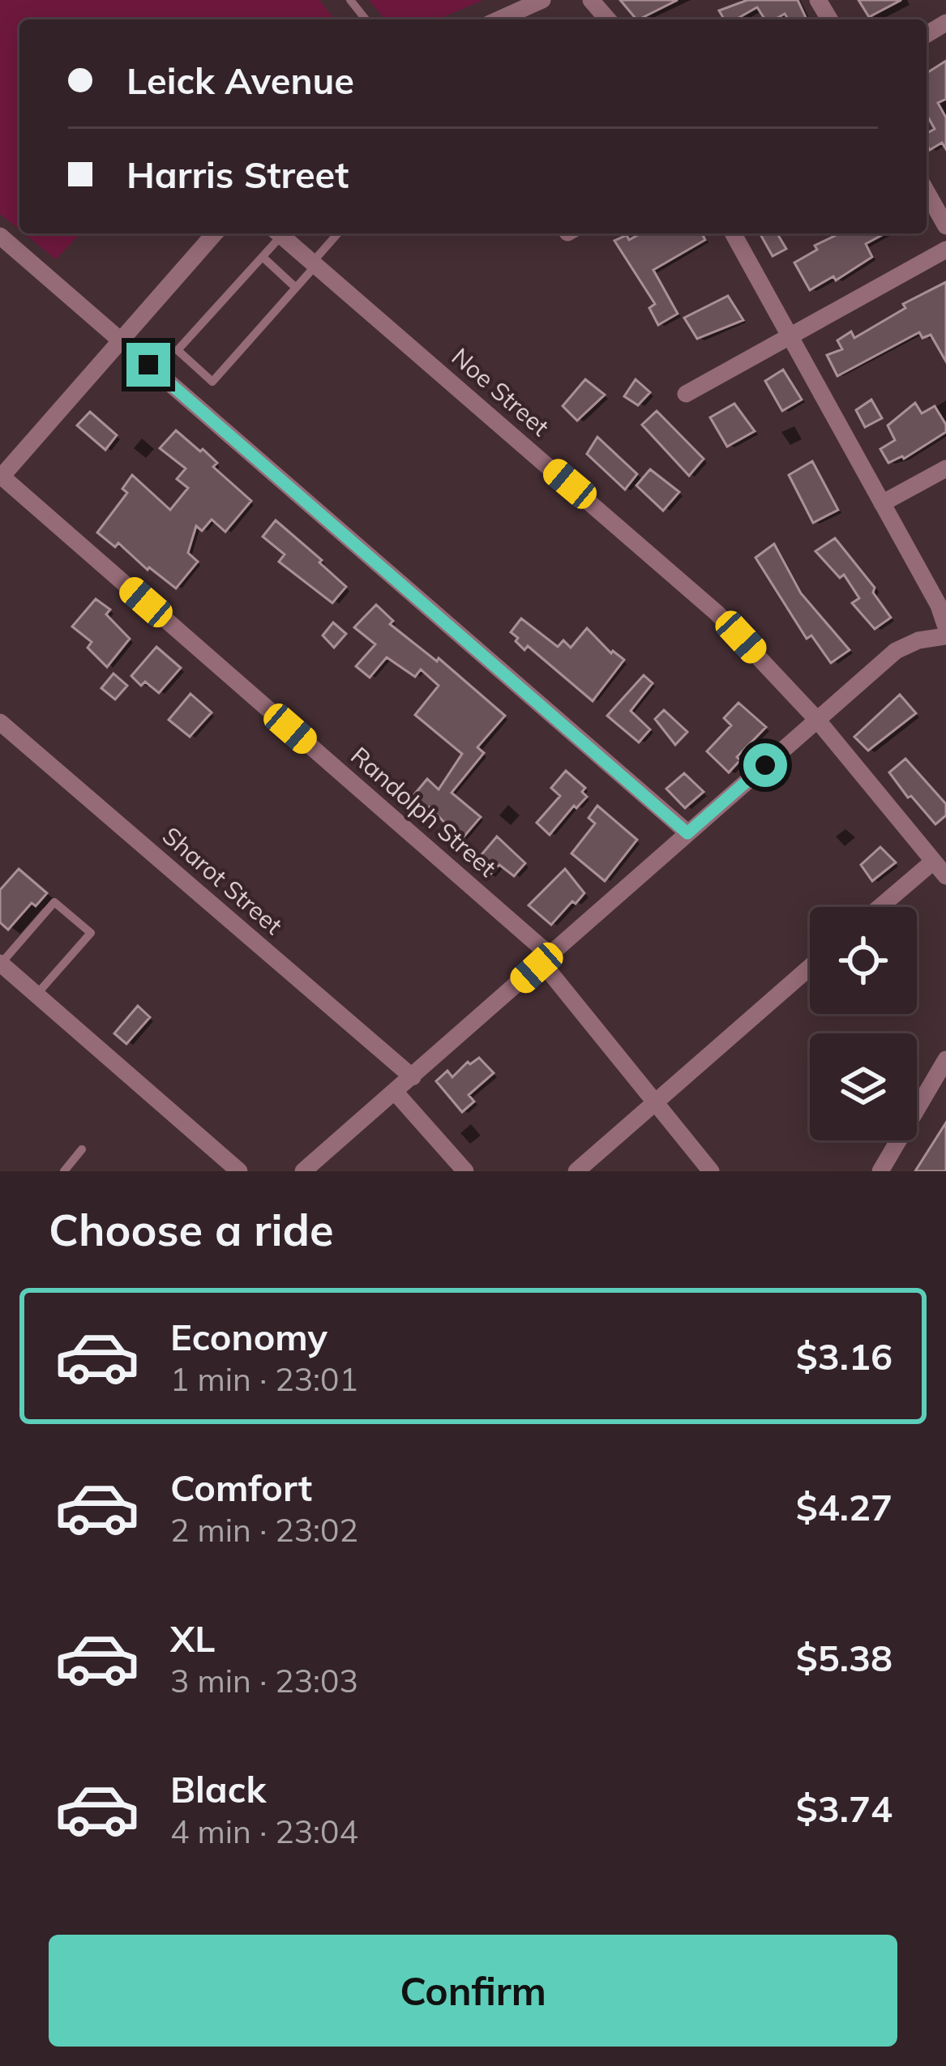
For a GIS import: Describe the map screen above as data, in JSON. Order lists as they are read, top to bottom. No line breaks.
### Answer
{"streets":{"street":["Noe Street","Randolph Street","Sharot Street"]},"page":{"banner":["Leick Avenue","Harris Street"],"heading":"Choose a ride","list":[{"name":"Economy","note":"1 min · 23:01","value":"$3.16"},{"name":"Comfort","note":"2 min · 23:02","value":"$4.27"},{"name":"XL","note":"3 min · 23:03","value":"$5.38"},{"name":"Black","note":"4 min · 23:04","value":"$3.74"}],"buttons":"Confirm"}}
